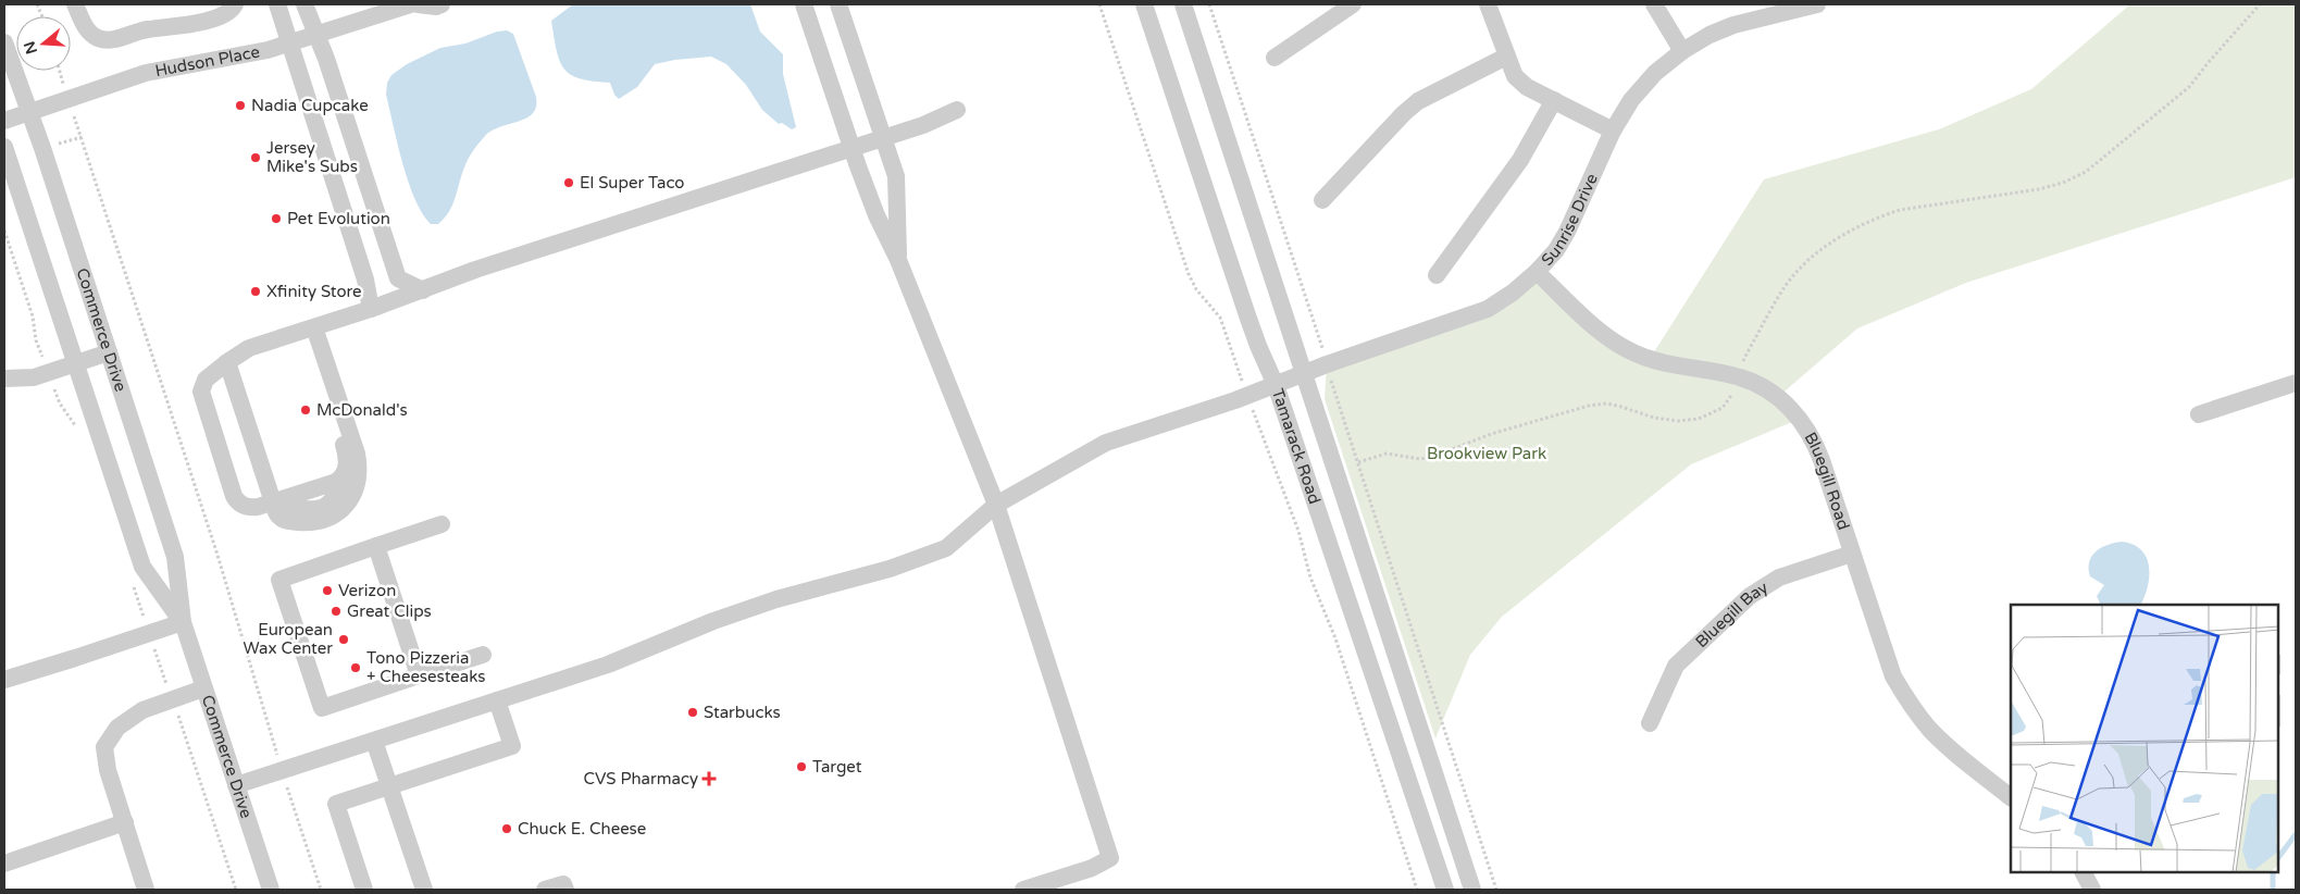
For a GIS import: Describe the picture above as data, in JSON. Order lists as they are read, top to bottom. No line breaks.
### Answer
{"streets":{"street":["Hudson Place","Sunrise Drive","Commerce Drive","Tamarack Road","Bluegill Road","Bluegill Bay"]},"crossings":[["Hudson Place","Commerce Drive"],["Sunrise Drive","Commerce Drive"],["Sunrise Drive","Tamarack Road"],["Sunrise Drive","Bluegill Road"],["Bluegill Road","Bluegill Bay"]],"parks":["Brookview Park"],"places":{"other":["Nadia Cupcake","Jersey Mike's Subs","El Super Taco","Pet Evolution","Xfinity Store","McDonald's","Verizon","Great Clips","European Wax Center","Tono Pizzeria + Cheesesteaks","Starbucks","Target","Chuck E. Cheese"],"health":["CVS Pharmacy"]},"north":"left"}
